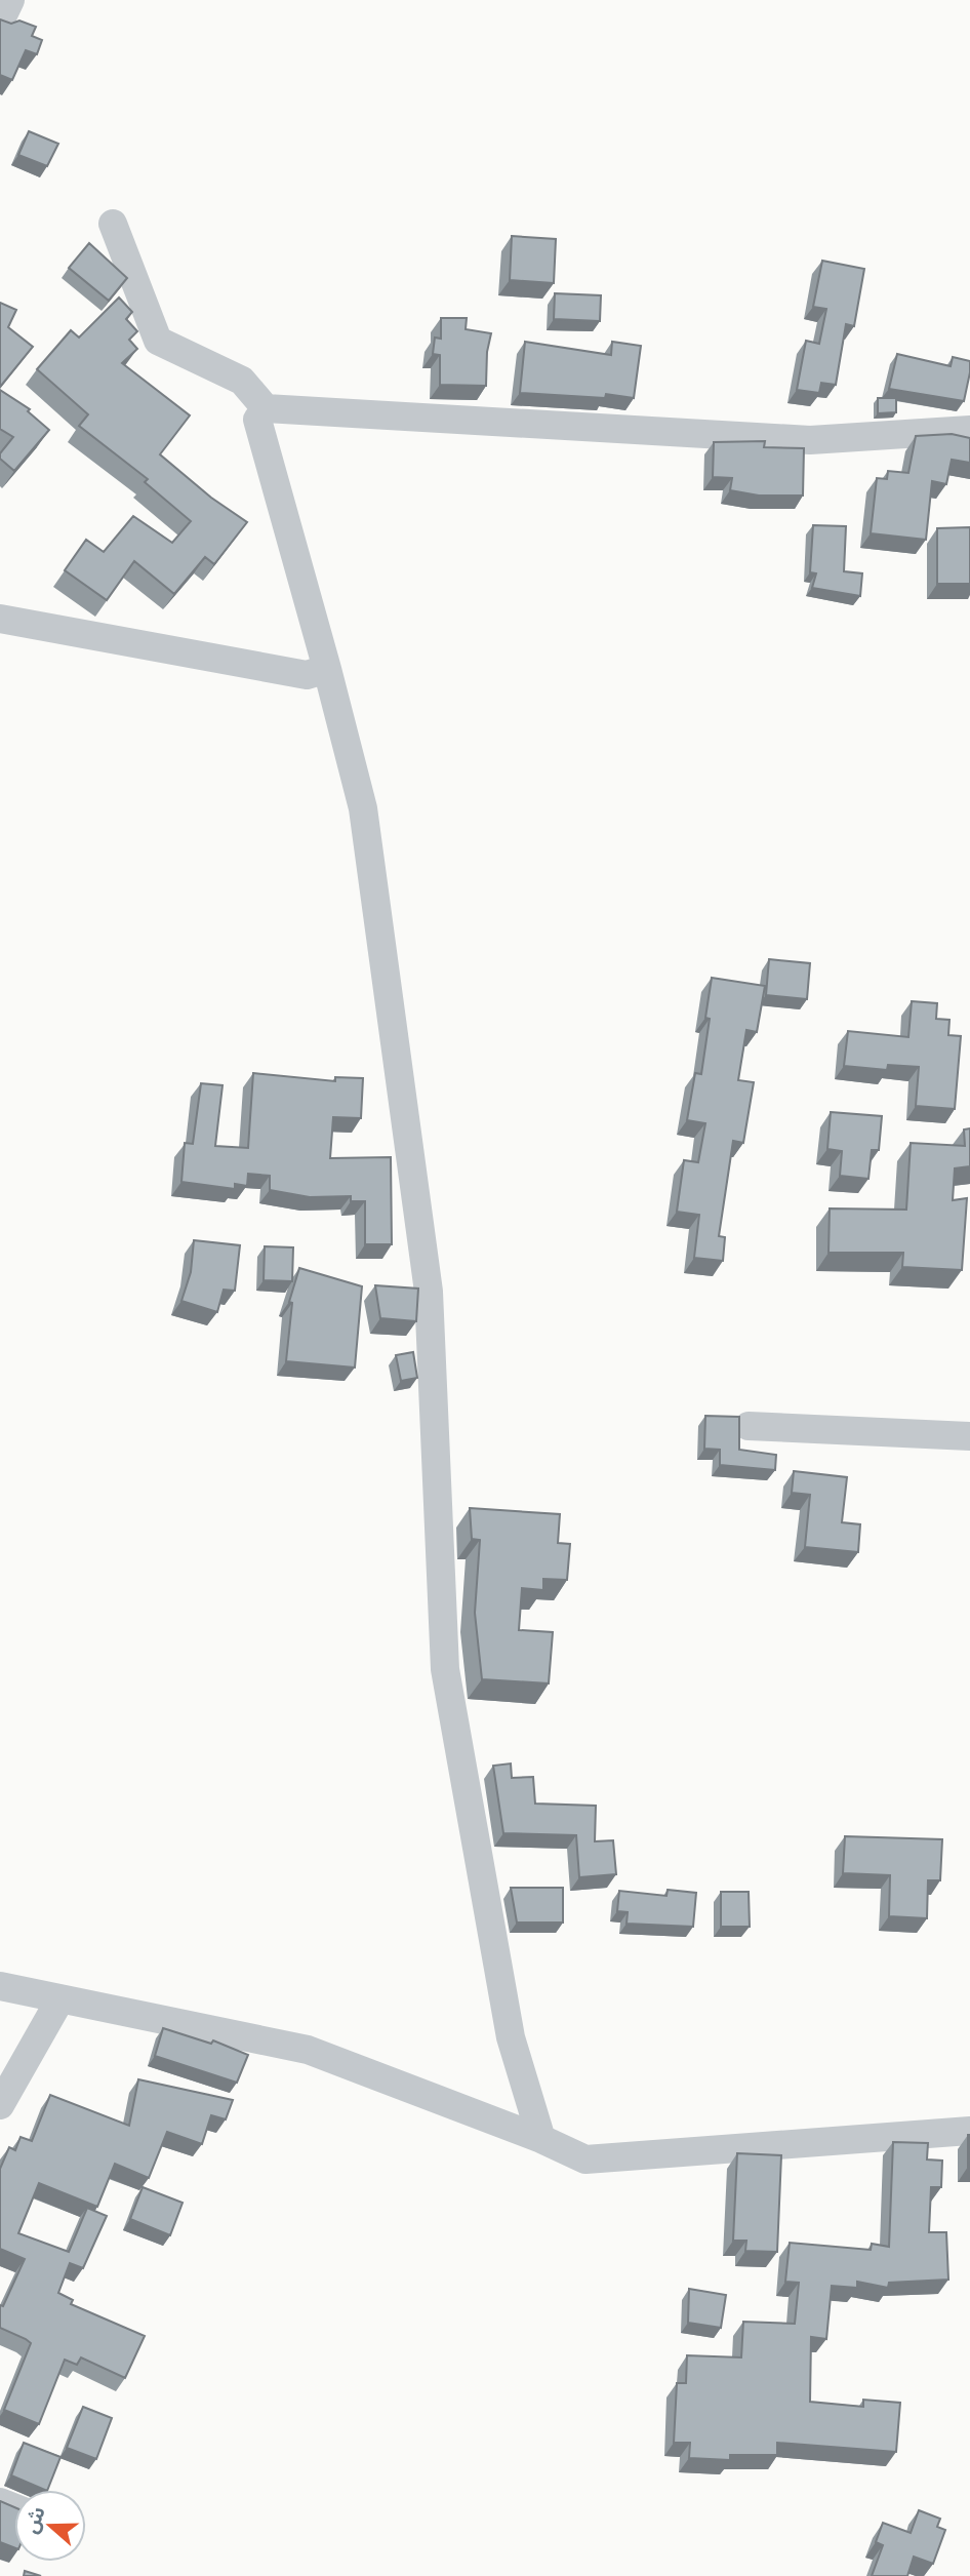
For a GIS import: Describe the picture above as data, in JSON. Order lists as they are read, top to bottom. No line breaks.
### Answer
{"north":"left"}
